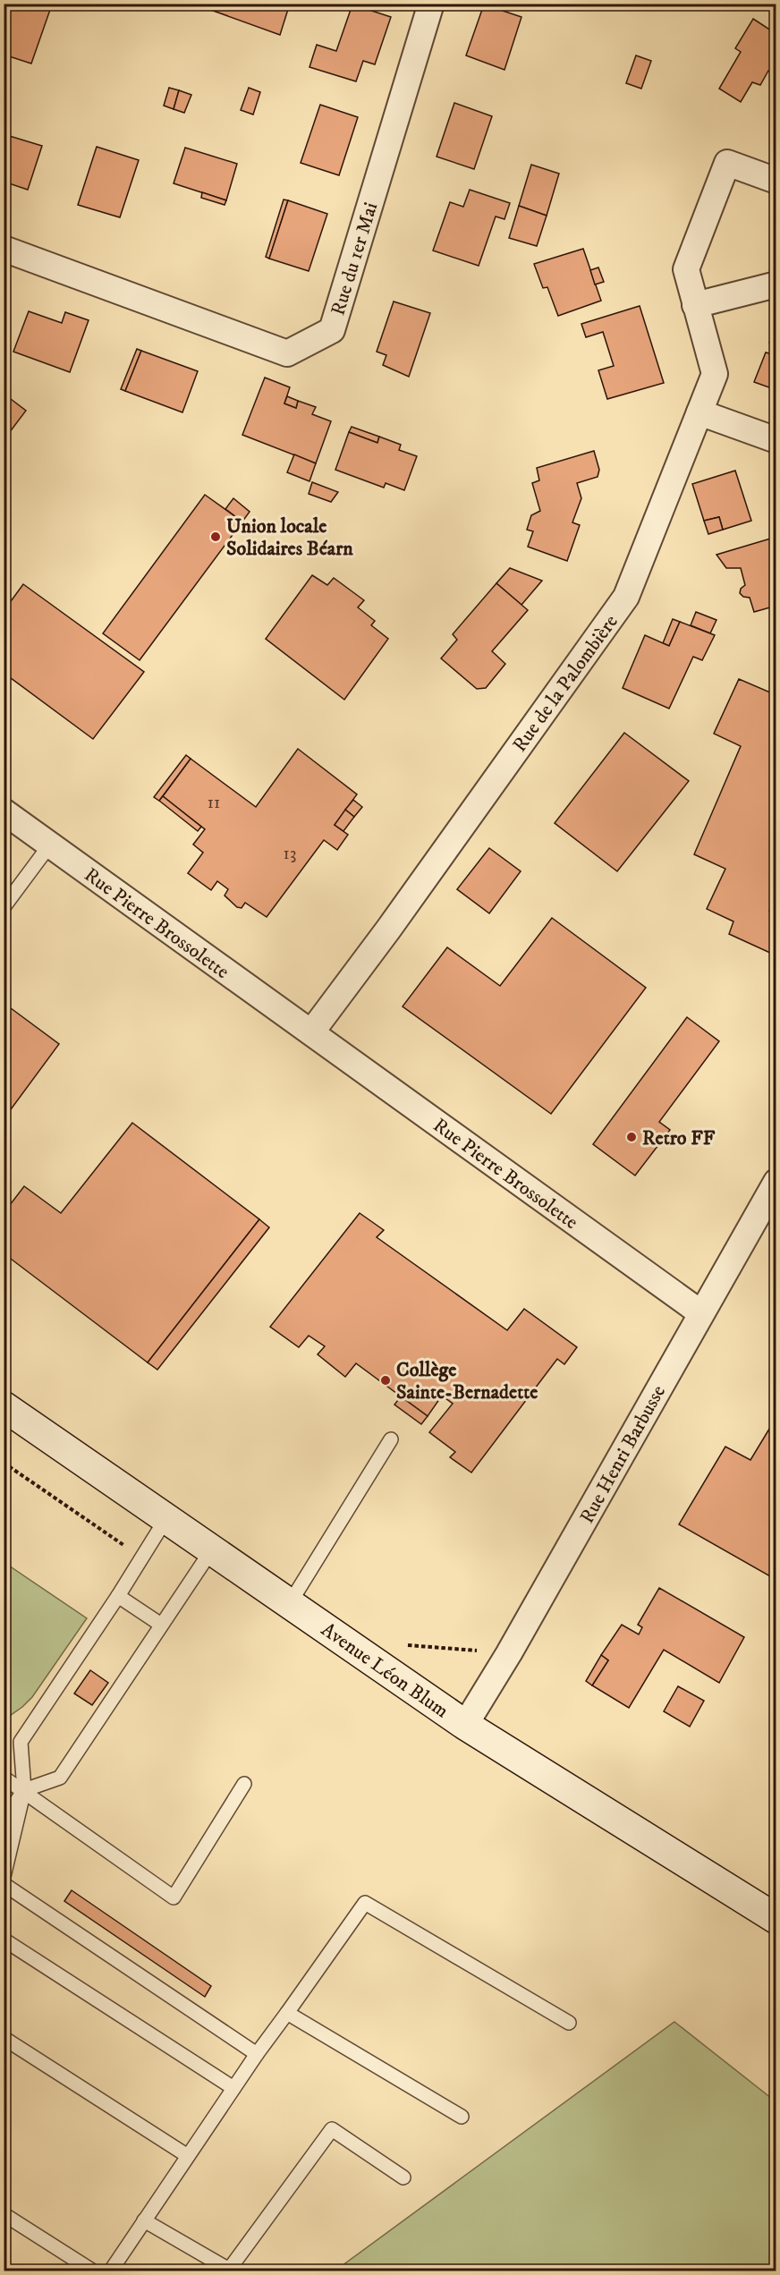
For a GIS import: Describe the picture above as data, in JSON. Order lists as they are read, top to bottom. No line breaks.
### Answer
{"streets":{"street":["Rue du 1er Mai","Rue de la Palombière","Rue Pierre Brossolette","Rue Henri Barbusse","Avenue Léon Blum"]},"crossings":[["Rue de la Palombière","Rue Pierre Brossolette"],["Rue Pierre Brossolette","Rue Henri Barbusse"],["Rue Henri Barbusse","Avenue Léon Blum"]],"places":["Union locale Solidaires Béarn","Retro FF","Collège Sainte-Bernadette"],"house_numbers":["11","13"]}
